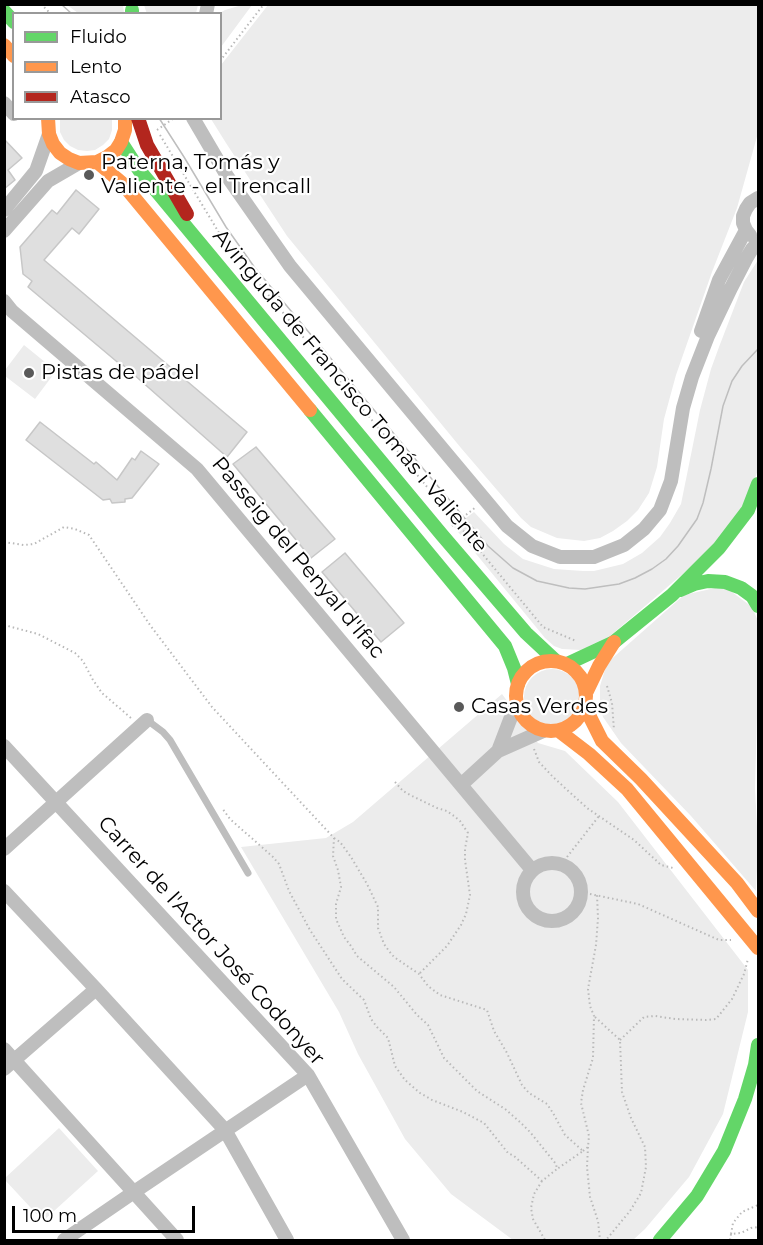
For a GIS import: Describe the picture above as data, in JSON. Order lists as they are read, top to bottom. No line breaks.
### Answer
{"streets":{"main road":["Avinguda de Francisco Tomás i Valiente"],"street":["Passeig del Penyal d'Ifac","Carrer de l'Actor José Codonyer"]},"places":["Paterna, Tomás y Valiente - el Trencall","Pistas de pádel","Casas Verdes"],"legend":["Fluido","Lento","Atasco"],"scale_bar":"100 m"}
